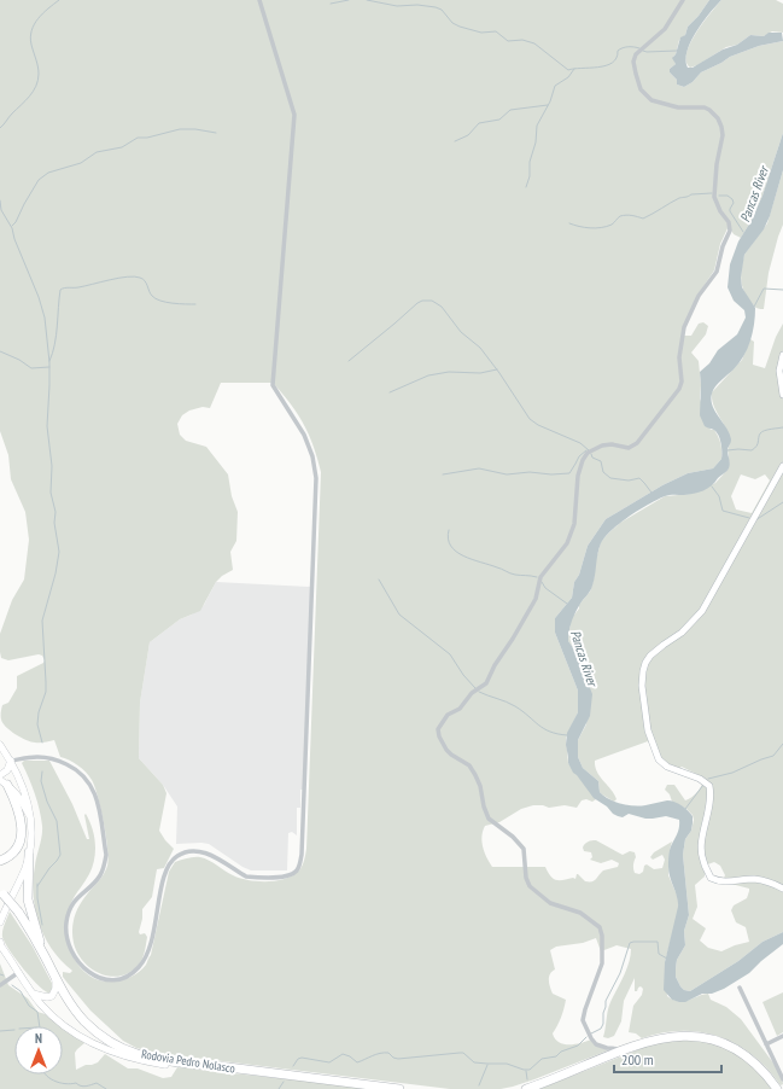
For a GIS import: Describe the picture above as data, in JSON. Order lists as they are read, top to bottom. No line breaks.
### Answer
{"streets":{"highway":["Rodovia Pedro Nolasco"]},"water":["Pancas River"],"scale_bar":"200 m","north":"top"}
